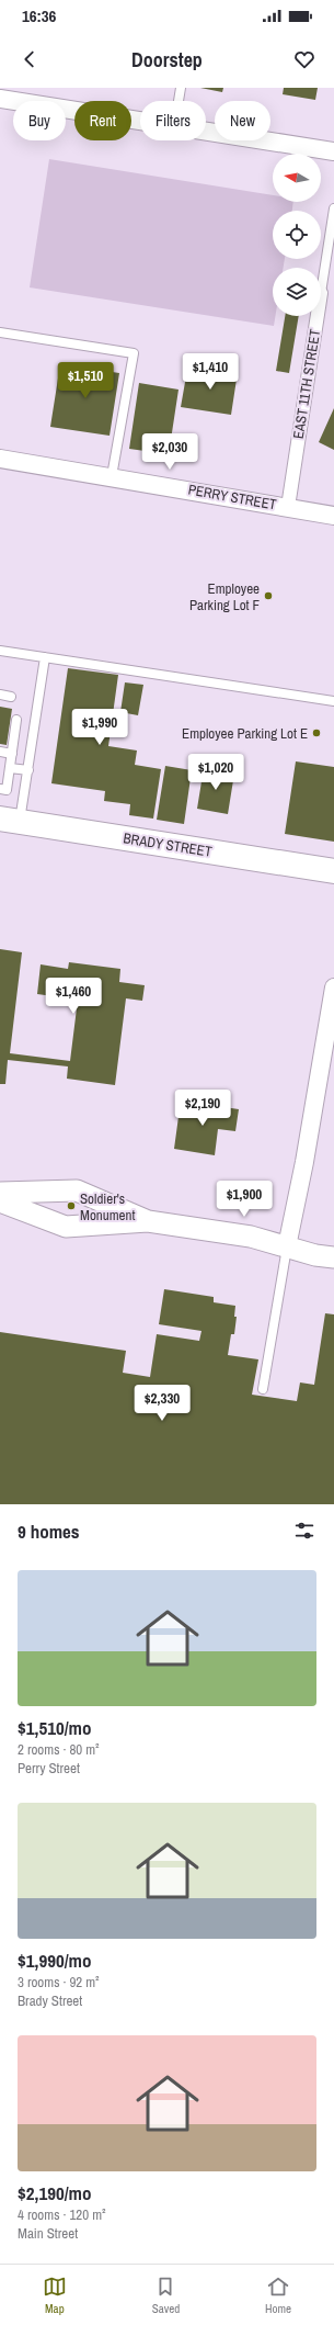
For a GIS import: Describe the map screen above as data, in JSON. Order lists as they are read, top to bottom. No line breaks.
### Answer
{"streets":{"highway":["BRADY STREET"],"street":["EAST 11TH STREET","PERRY STREET"]},"crossings":[["EAST 11TH STREET","PERRY STREET"]],"places":["Employee Parking Lot F","Employee Parking Lot E","Soldier's Monument"],"north":"left","page":{"status":"16:36","header":"Doorstep","chip":["Buy","Rent","Filters","New"],"price":["$1,410","$1,510","$2,030","$1,990","$1,020","$1,460","$2,190","$1,900","$2,330"],"heading":"9 homes","list":[{"name":"$1,510/mo","note":"2 rooms · 80 m² · Perry Street"},{"name":"$1,990/mo","note":"3 rooms · 92 m² · Brady Street"},{"name":"$2,190/mo","note":"4 rooms · 120 m² · Main Street"}],"tabs":["Map","Saved","Home"]}}
